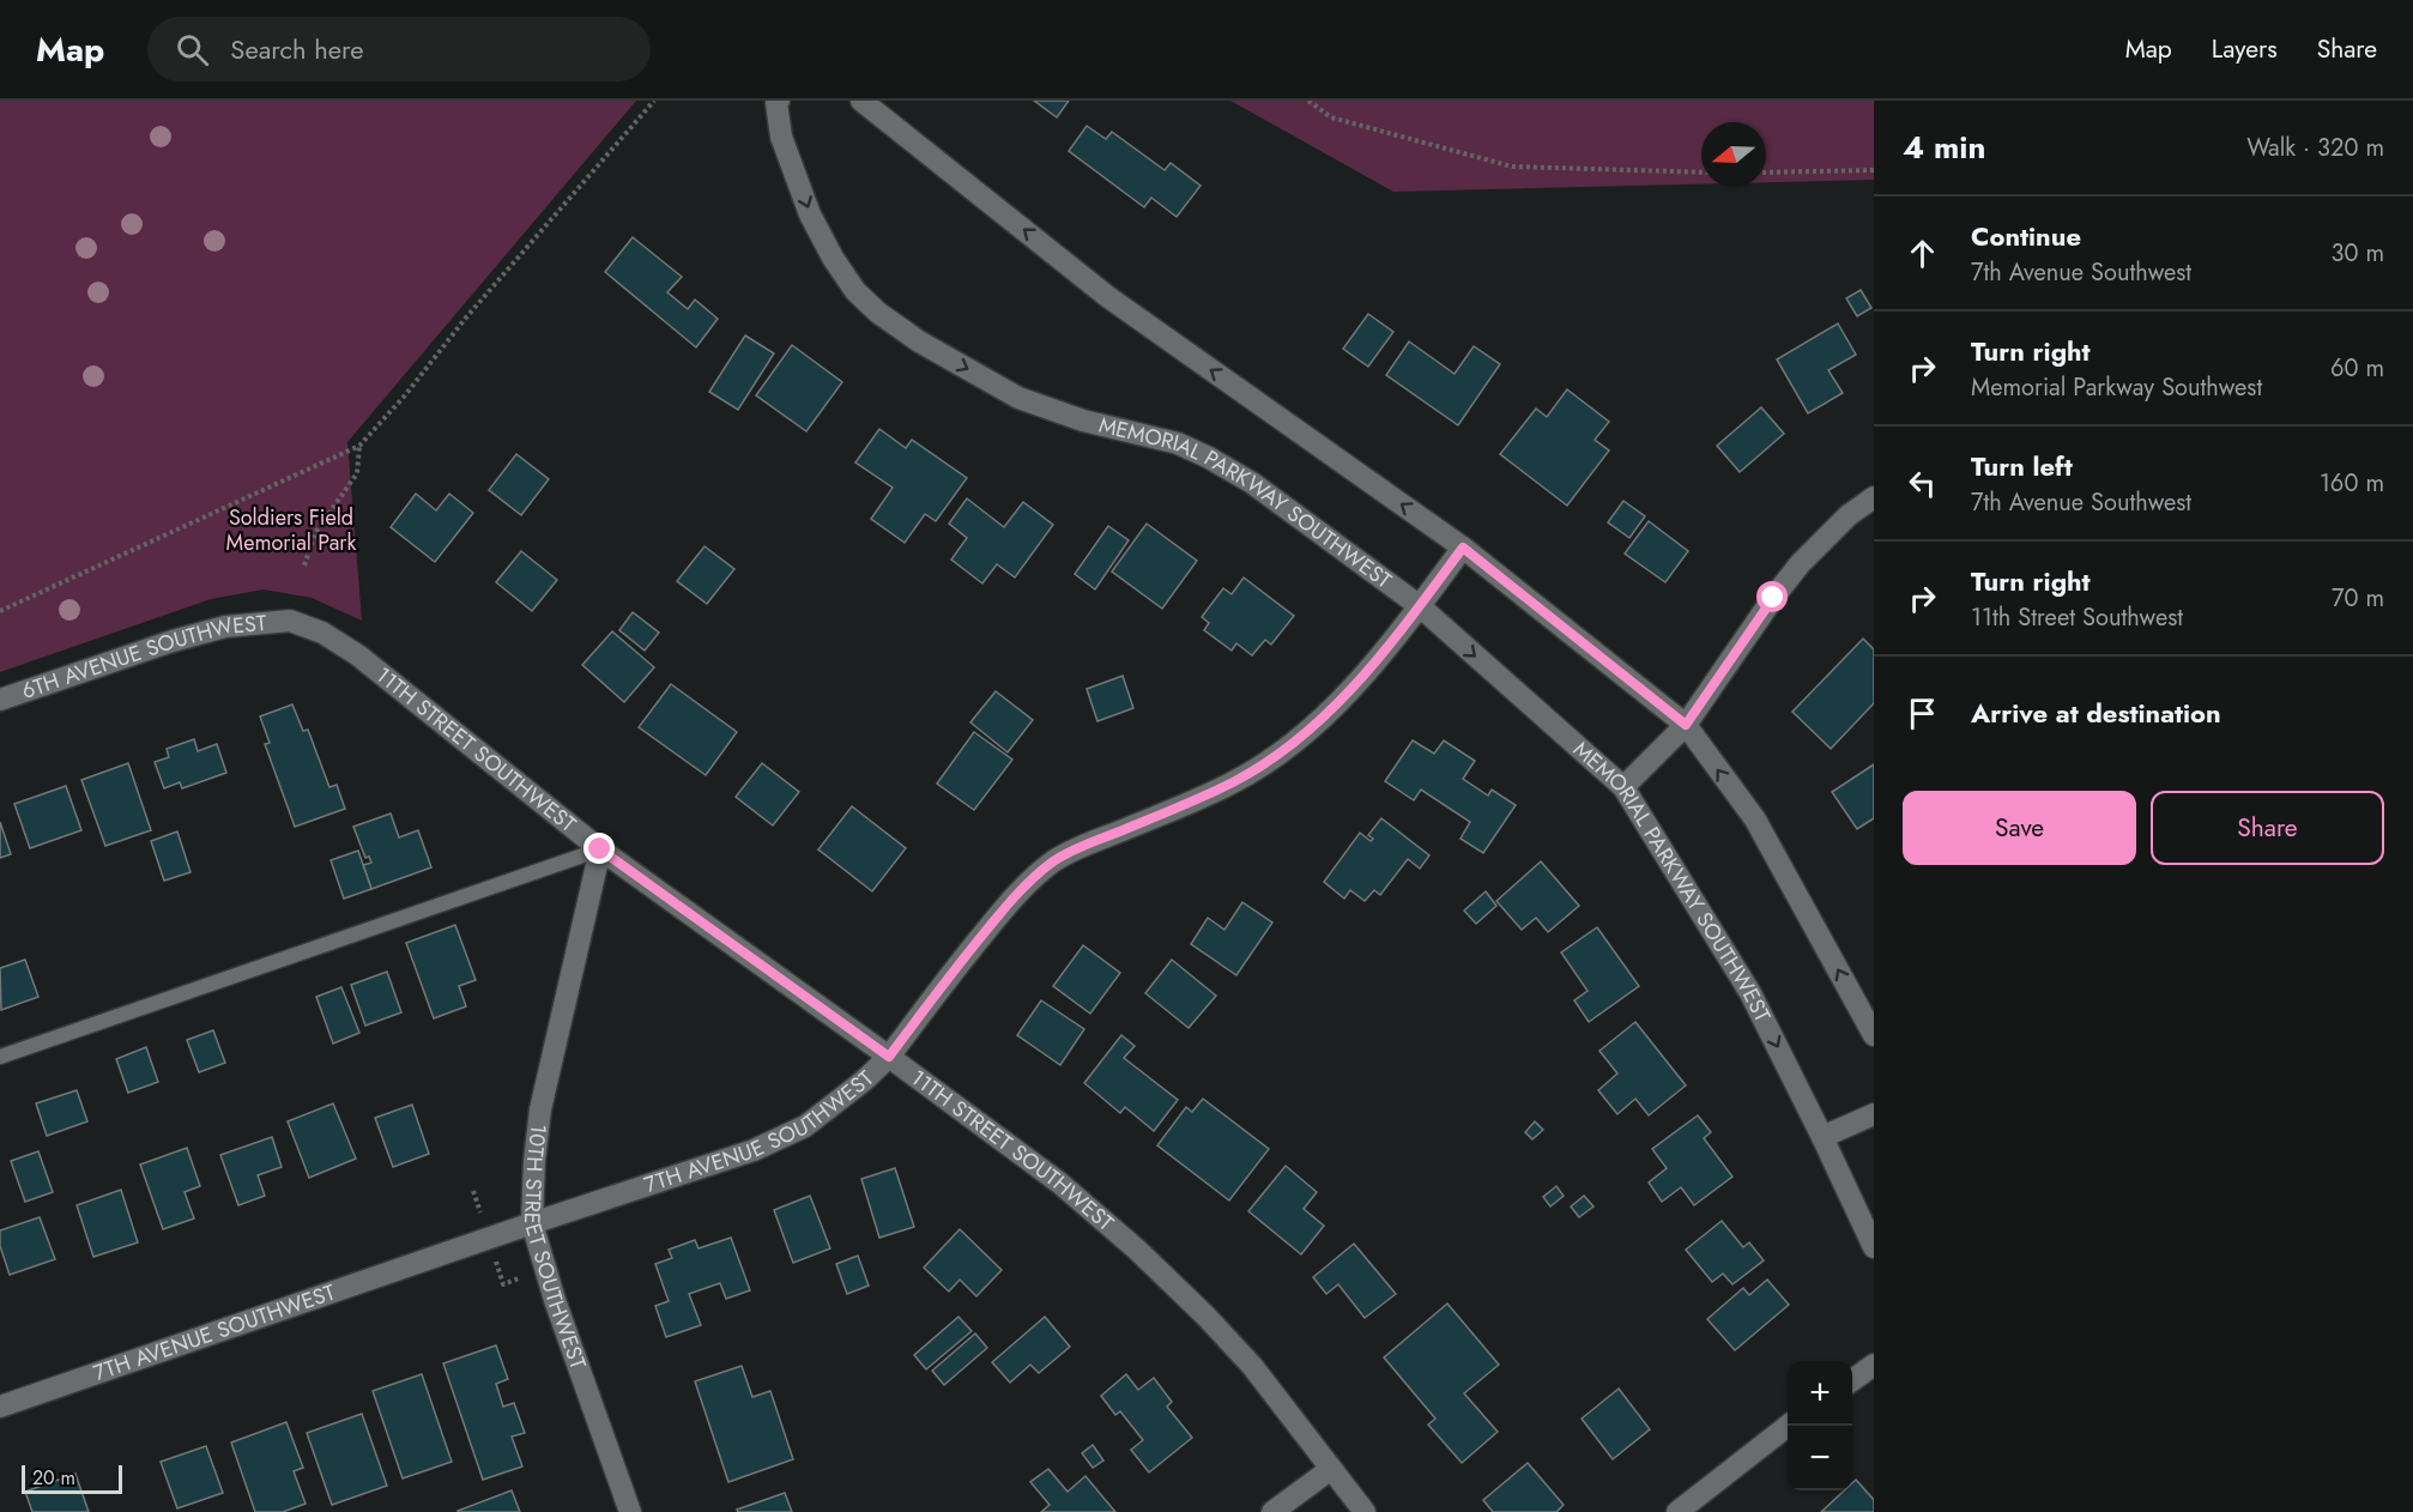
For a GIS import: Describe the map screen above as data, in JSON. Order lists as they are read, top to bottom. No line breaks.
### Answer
{"streets":{"street":["MEMORIAL PARKWAY SOUTHWEST","6TH AVENUE SOUTHWEST","11TH STREET SOUTHWEST","7TH AVENUE SOUTHWEST","10TH STREET SOUTHWEST"]},"crossings":[["MEMORIAL PARKWAY SOUTHWEST","7TH AVENUE SOUTHWEST"],["6TH AVENUE SOUTHWEST","11TH STREET SOUTHWEST"],["11TH STREET SOUTHWEST","7TH AVENUE SOUTHWEST"],["11TH STREET SOUTHWEST","10TH STREET SOUTHWEST"],["7TH AVENUE SOUTHWEST","10TH STREET SOUTHWEST"]],"parks":["Soldiers Field Memorial Park"],"scale_bar":"20 m","north":"left","page":{"header":"Map","search":"Search here","nav":["Map","Layers","Share"],"heading":["4 min","Walk · 320 m"],"list":[["Continue","7th Avenue Southwest","30 m"],["Turn right","Memorial Parkway Southwest","60 m"],["Turn left","7th Avenue Southwest","160 m"],["Turn right","11th Street Southwest","70 m"],"Arrive at destination"],"buttons":["Save","Share"],"map_buttons":["+","−"],"scale":"20 m"}}
